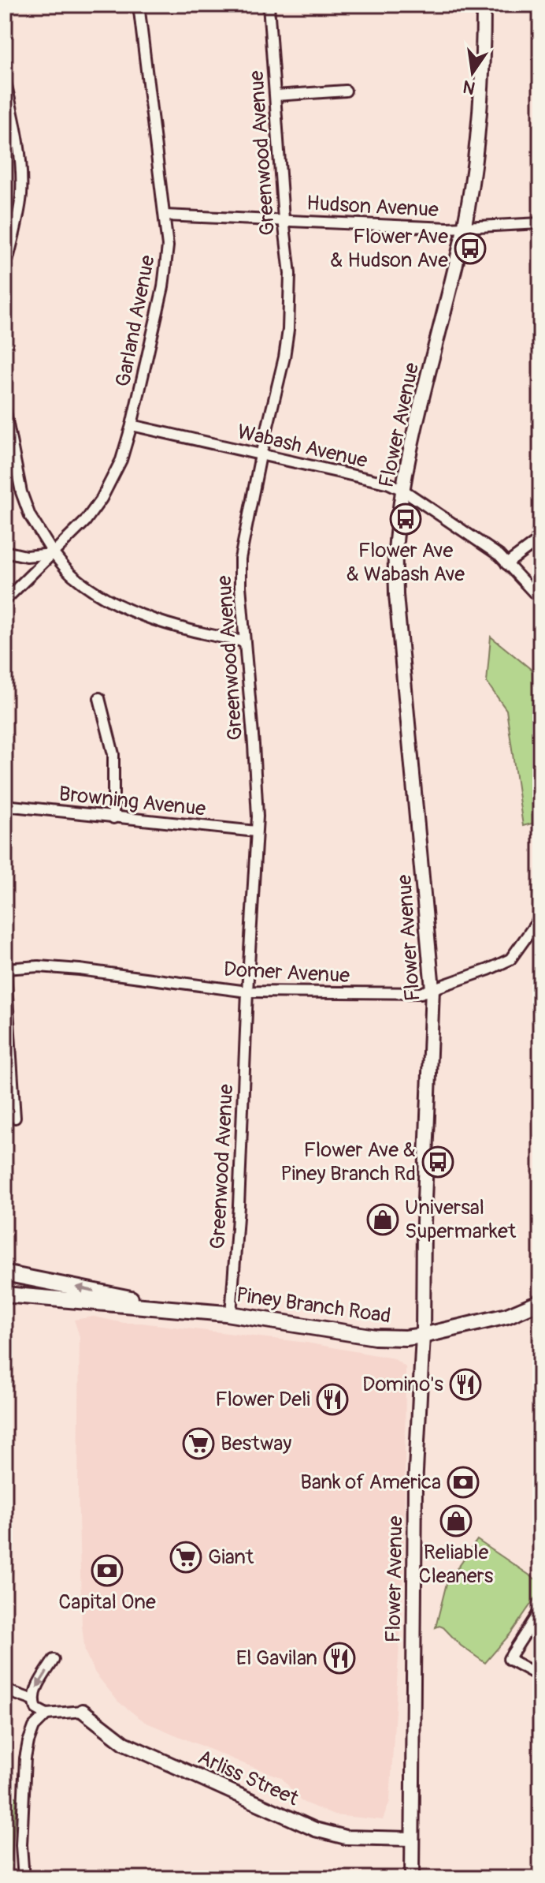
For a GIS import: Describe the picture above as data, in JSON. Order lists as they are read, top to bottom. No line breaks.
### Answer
{"streets":{"main road":["Piney Branch Road"],"street":["Greenwood Avenue","Hudson Avenue","Garland Avenue","Flower Avenue","Wabash Avenue","Browning Avenue","Domer Avenue","Arliss Street"]},"crossings":[["Greenwood Avenue","Hudson Avenue"],["Greenwood Avenue","Wabash Avenue"],["Greenwood Avenue","Browning Avenue"],["Greenwood Avenue","Domer Avenue"],["Greenwood Avenue","Piney Branch Road"],["Hudson Avenue","Garland Avenue"],["Hudson Avenue","Flower Avenue"],["Garland Avenue","Wabash Avenue"],["Flower Avenue","Wabash Avenue"],["Flower Avenue","Domer Avenue"],["Flower Avenue","Piney Branch Road"],["Flower Avenue","Arliss Street"]],"places":{"bus stop":["Flower Ave & Hudson Ave","Flower Ave & Wabash Ave","Flower Ave & Piney Branch Rd"],"shop":["Universal Supermarket","Reliable Cleaners"],"restaurant":["Domino's","Flower Deli","El Gavilan"],"supermarket":["Bestway","Giant"],"bank":["Bank of America","Capital One"]},"north":"bottom"}
